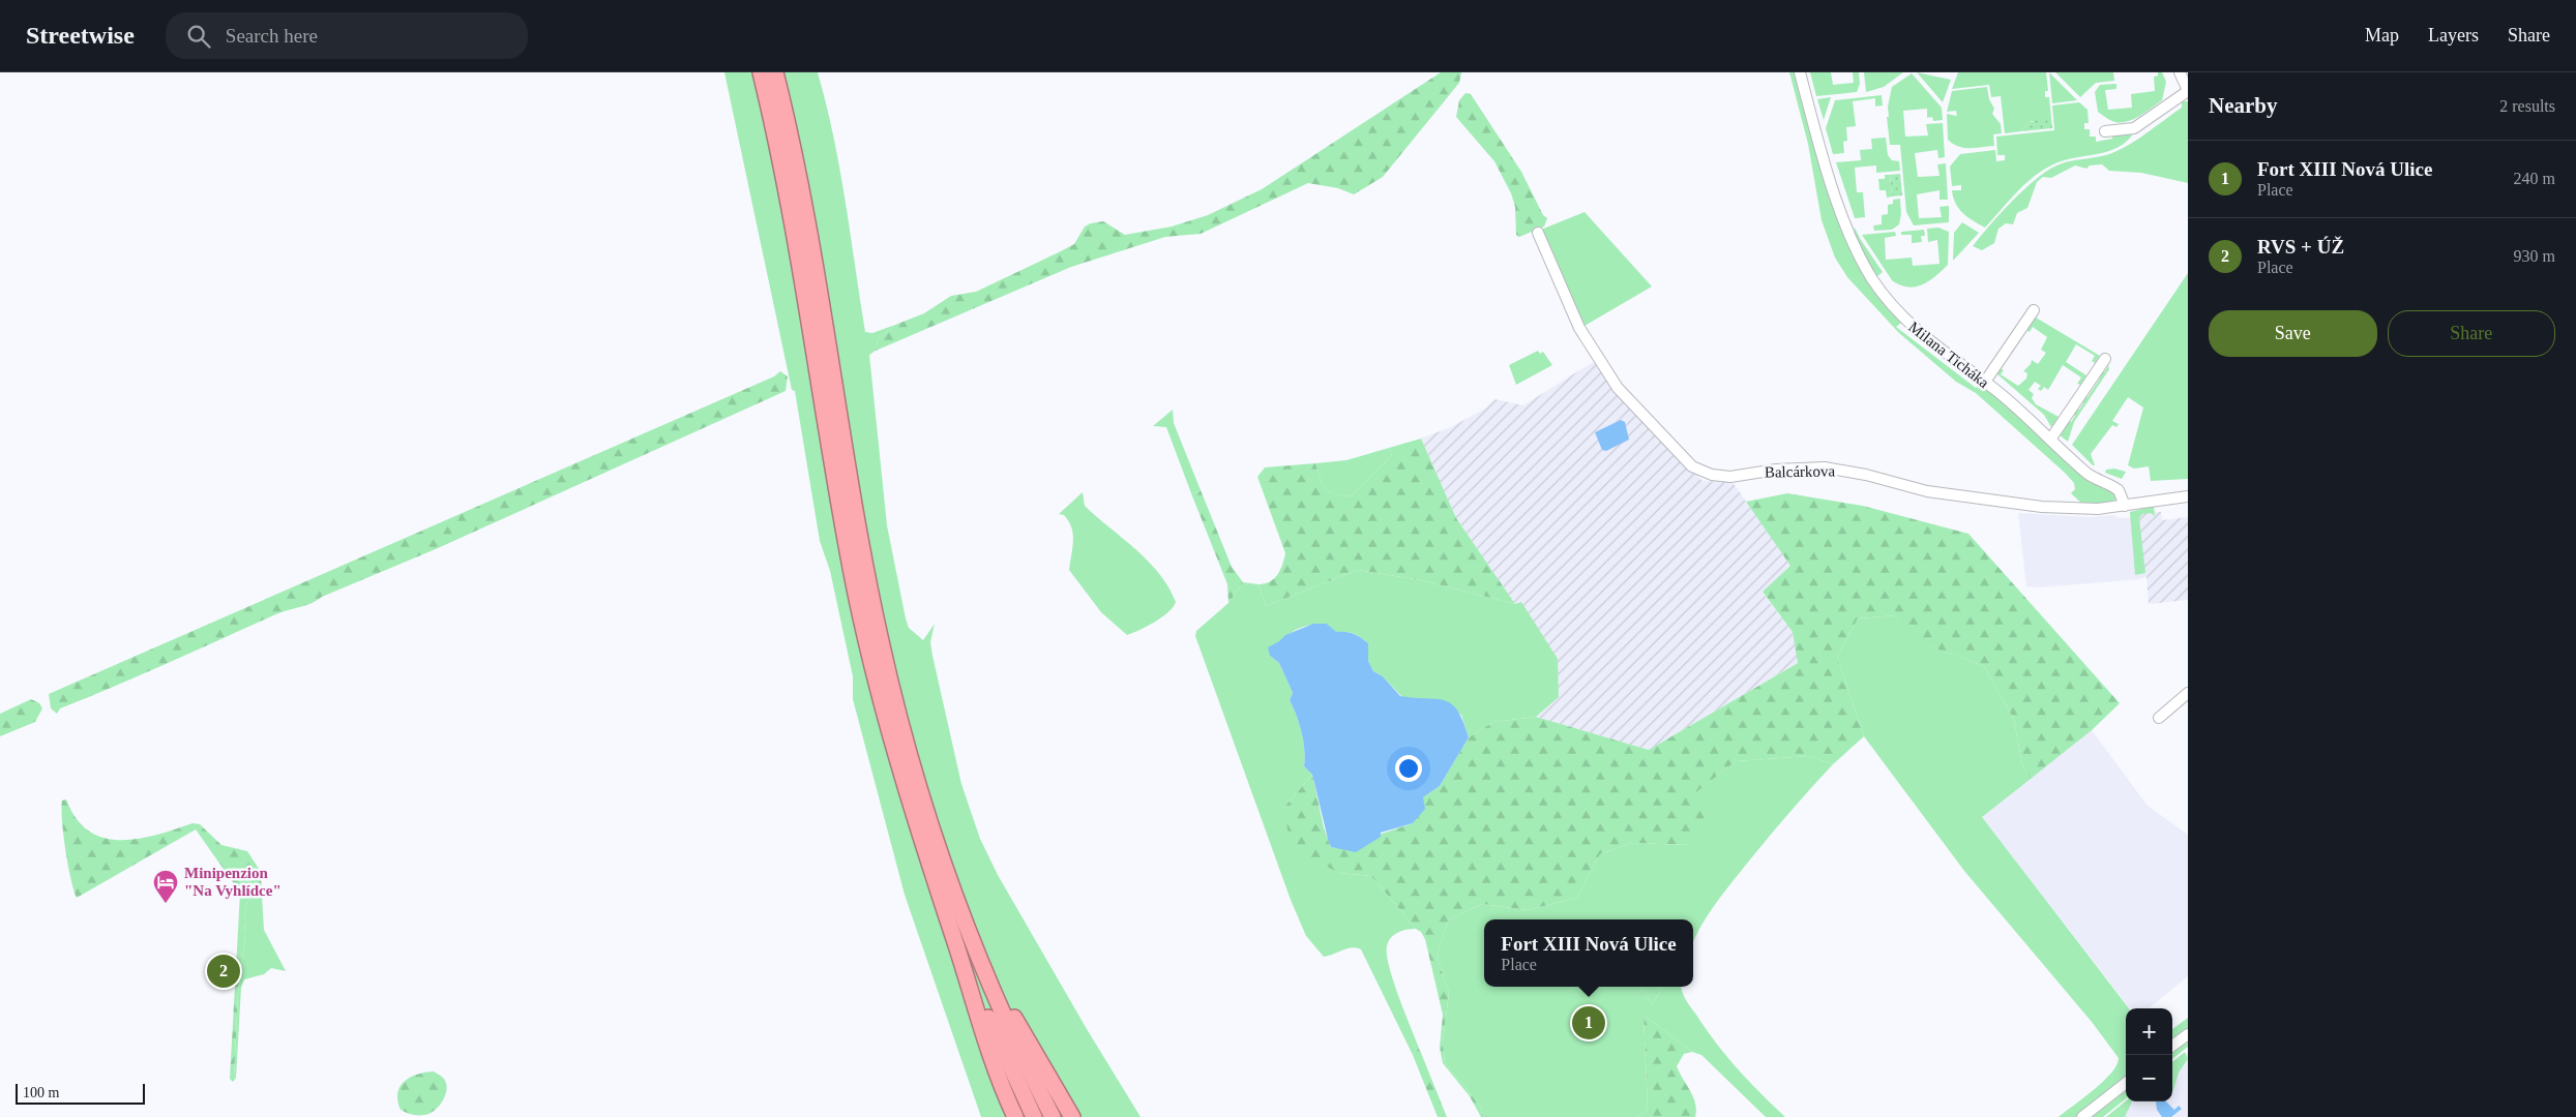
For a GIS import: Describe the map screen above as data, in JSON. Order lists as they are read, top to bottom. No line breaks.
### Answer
{"streets":{"street":["Milana Ticháka","Balcárkova"]},"crossings":[["Milana Ticháka","Balcárkova"]],"places":{"hotel":["Minipenzion \"Na Vyhlídce\""]},"scale_bar":"100 m","page":{"header":"Streetwise","search":"Search here","nav":["Map","Layers","Share"],"heading":["Nearby","2 results"],"list":[{"mark":"1","name":"Fort XIII Nová Ulice","note":"Place","value":"240 m"},{"mark":"2","name":"RVS + ÚŽ","note":"Place","value":"930 m"}],"buttons":["Save","Share"],"popup":["Fort XIII Nová Ulice","Place"],"pins":["2","1"],"map_buttons":["+","−"],"scale":"100 m"}}
